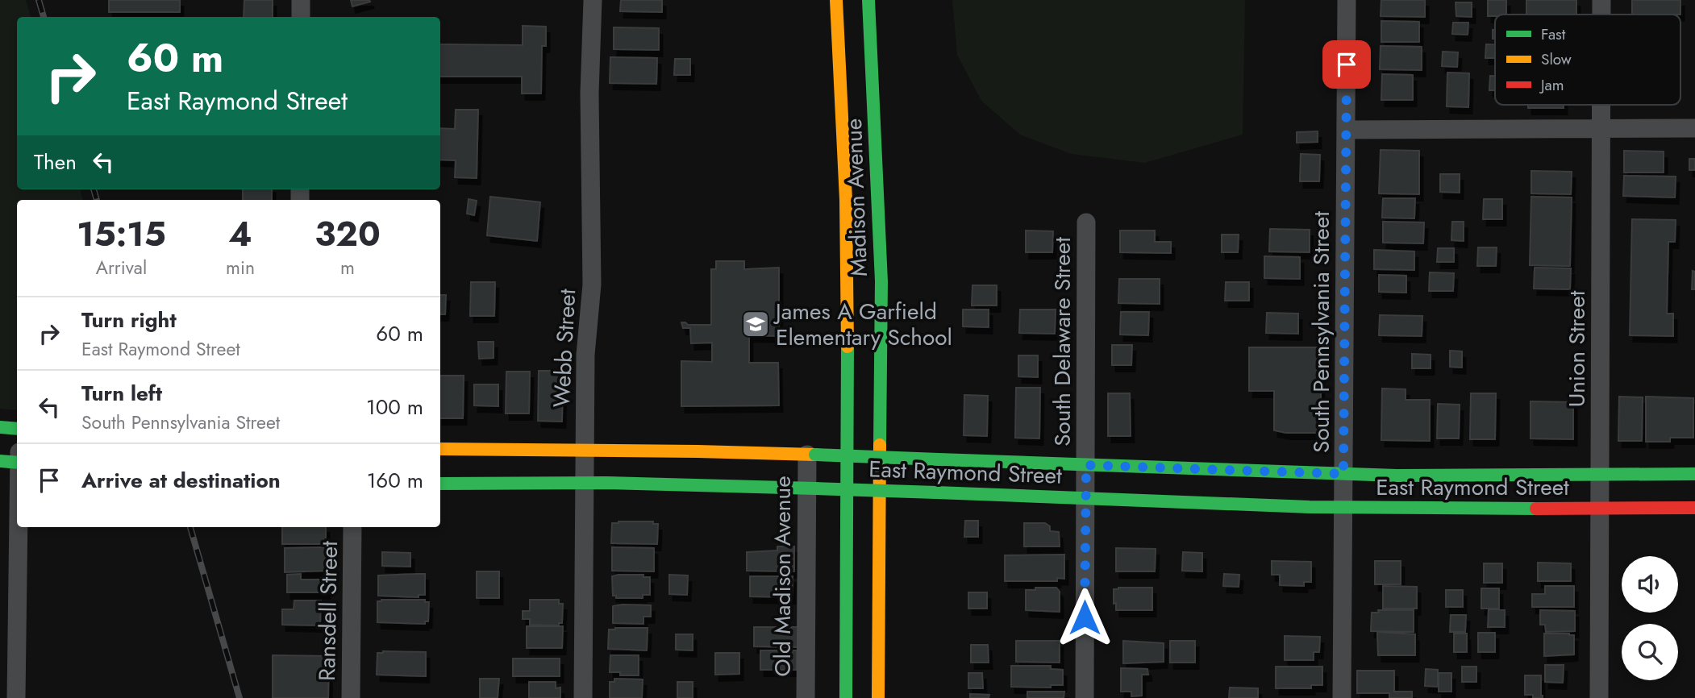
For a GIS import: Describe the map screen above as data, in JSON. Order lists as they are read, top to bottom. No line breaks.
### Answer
{"streets":{"main road":["Madison Avenue","East Raymond Street"],"street":["South Pennsylvania Street","South Delaware Street","Webb Street","Union Street","Old Madison Avenue","Ransdell Street"]},"crossings":[["South Pennsylvania Street","East Raymond Street"],["South Delaware Street","East Raymond Street"],["Webb Street","East Raymond Street"],["Union Street","East Raymond Street"],["East Raymond Street","Old Madison Avenue"]],"places":{"school or university":["James A Garfield Elementary School"]},"legend":["Fast","Slow","Jam"],"page":{"turn":["60 m","East Raymond Street"],"then":"Then","eta":["15:15","Arrival","4","min","320","m"],"list":[{"name":"Turn right","note":"East Raymond Street","value":"60 m"},{"name":"Turn left","note":"South Pennsylvania Street","value":"100 m"},{"name":"Arrive at destination","value":"160 m"}]}}
